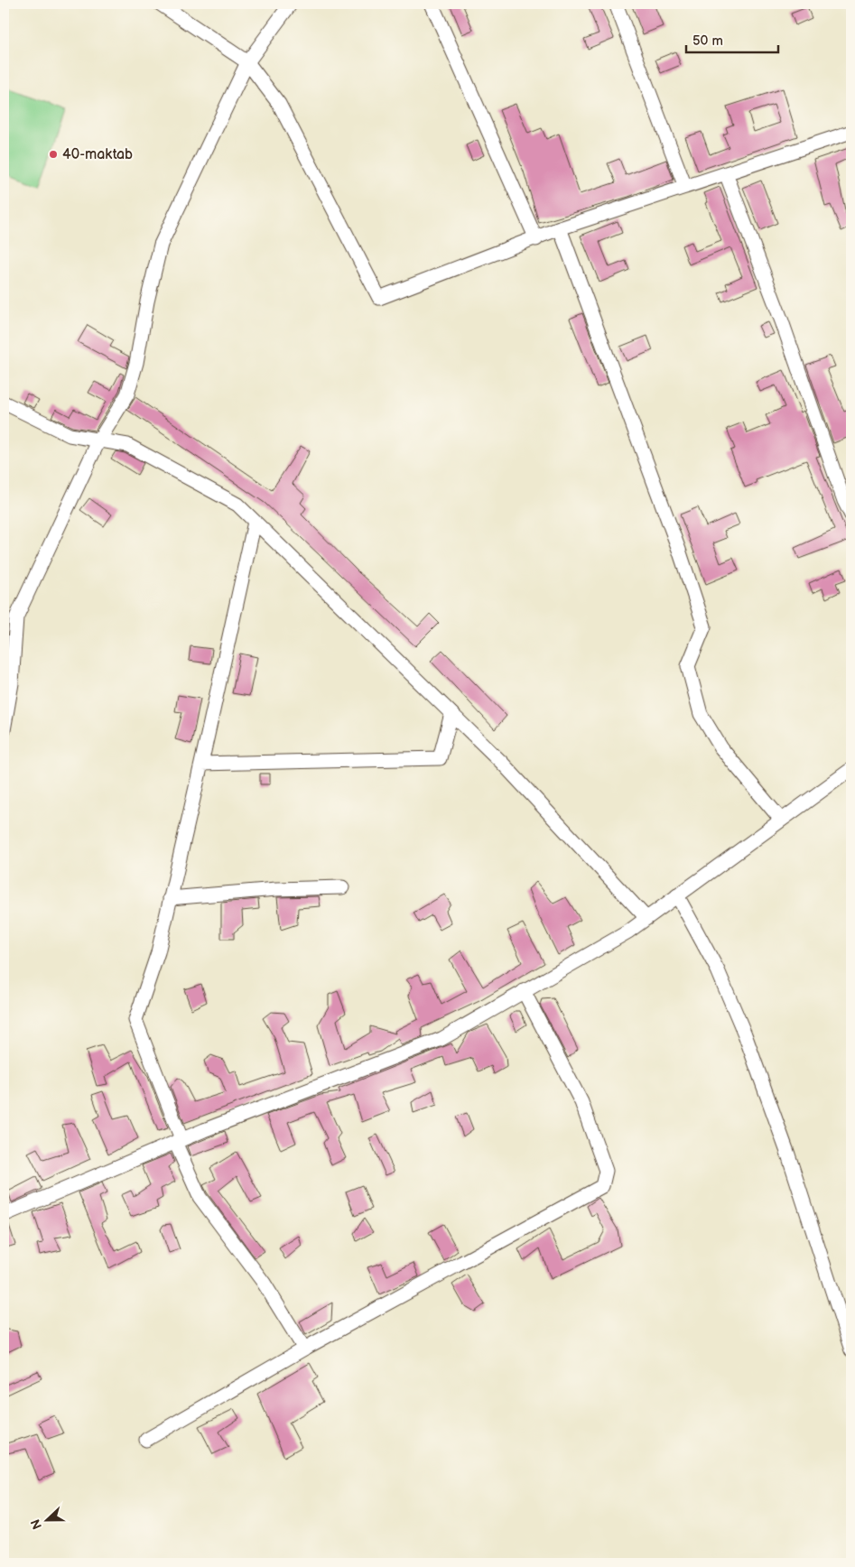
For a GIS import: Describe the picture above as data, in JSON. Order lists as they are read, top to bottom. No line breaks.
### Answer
{"places":["40-maktab"],"scale_bar":"50 m","north":"left"}
